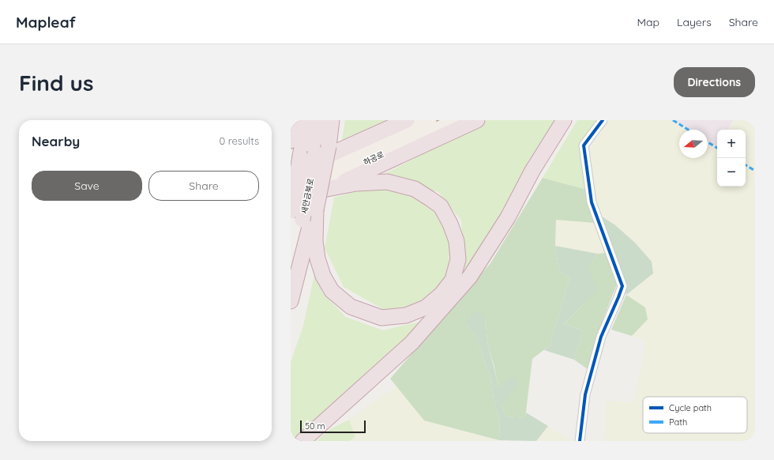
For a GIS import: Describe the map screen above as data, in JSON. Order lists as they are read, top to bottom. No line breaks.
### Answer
{"streets":{"highway":["새만금북로"],"main road":["하공로"]},"legend":["Cycle path","Path"],"scale_bar":"50 m","north":"left","page":{"header":"Mapleaf","nav":["Map","Layers","Share"],"buttons":["Directions",["Save","Share"]],"title":"Find us","heading":["Nearby","0 results"],"map_buttons":["+","−"],"scale":"50 m"}}
